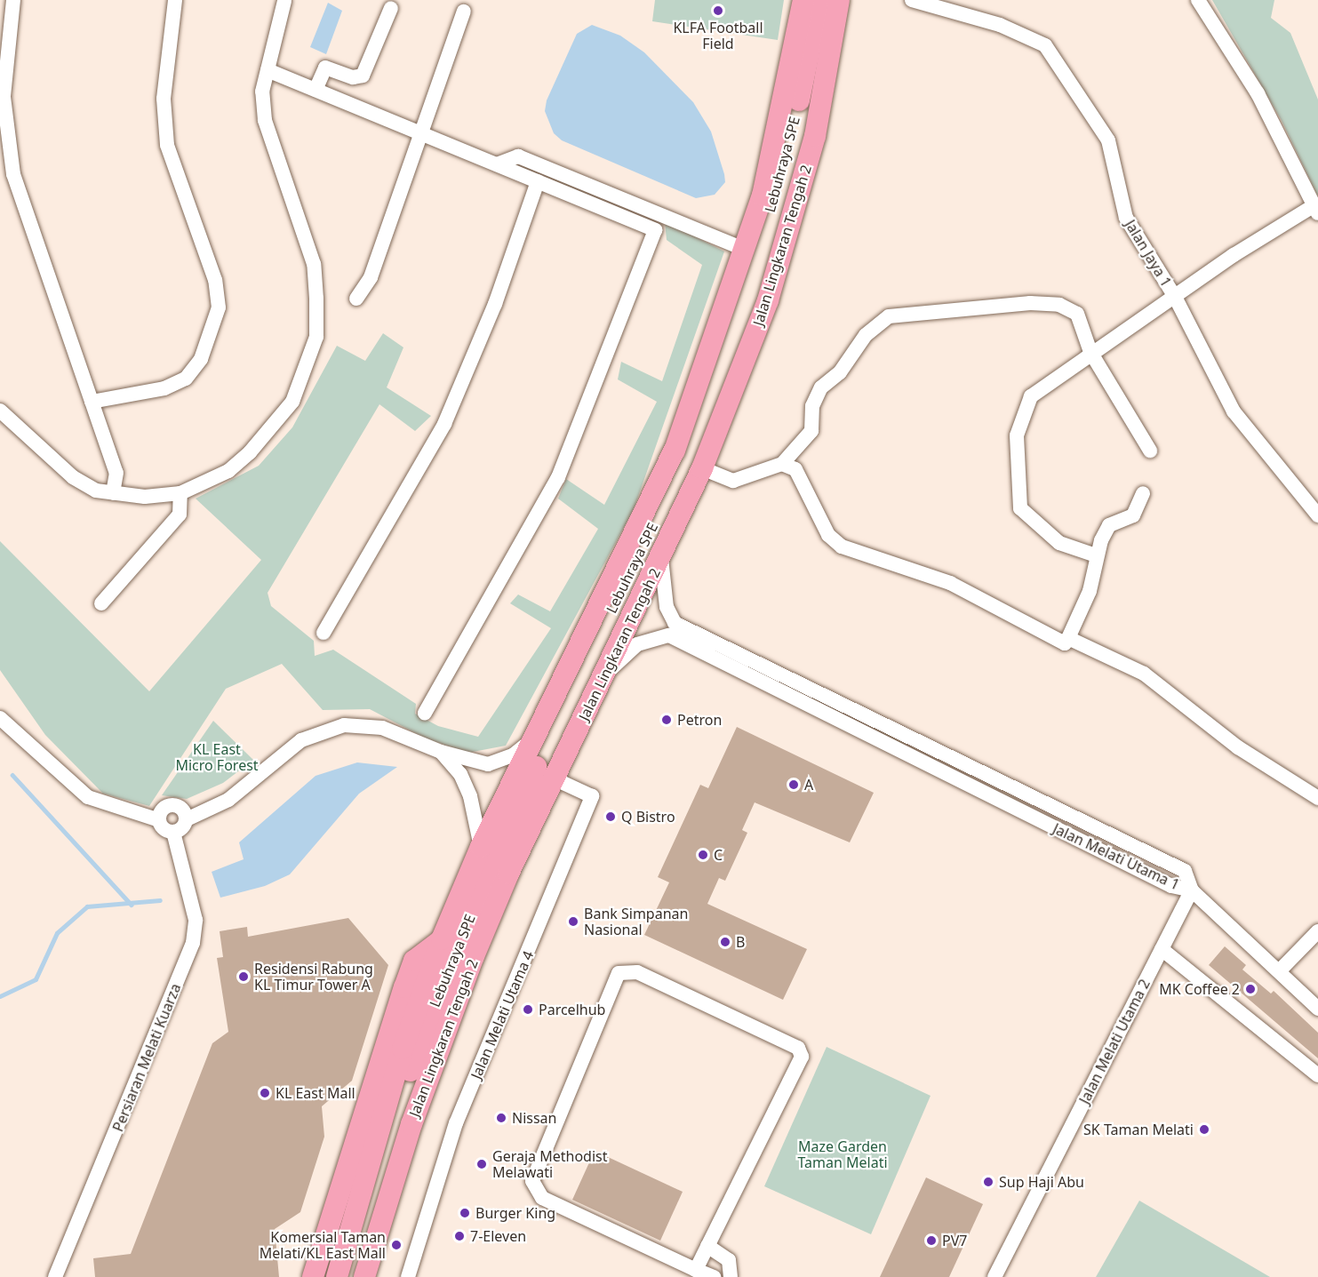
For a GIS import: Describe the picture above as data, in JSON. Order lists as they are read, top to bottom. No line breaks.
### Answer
{"streets":{"highway":["Lebuhraya SPE","Jalan Lingkaran Tengah 2"],"street":["Jalan Jaya 1","Jalan Melati Utama 1","Jalan Melati Utama 4","Jalan Melati Utama 2","Persiaran Melati Kuarza"]},"crossings":[["Lebuhraya SPE","Jalan Lingkaran Tengah 2"],["Jalan Lingkaran Tengah 2","Jalan Melati Utama 1"],["Jalan Lingkaran Tengah 2","Jalan Melati Utama 4"],["Jalan Melati Utama 1","Jalan Melati Utama 2"]],"parks":["KL East Micro Forest","Maze Garden Taman Melati"],"places":["KLFA Football Field","Petron","A","Q Bistro","C","Bank Simpanan Nasional","B","Residensi Rabung KL Timur Tower A","MK Coffee 2","Parcelhub","KL East Mall","Nissan","SK Taman Melati","Geraja Methodist Melawati","Sup Haji Abu","Burger King","7-Eleven","PV7","Komersial Taman Melati/KL East Mall"]}
